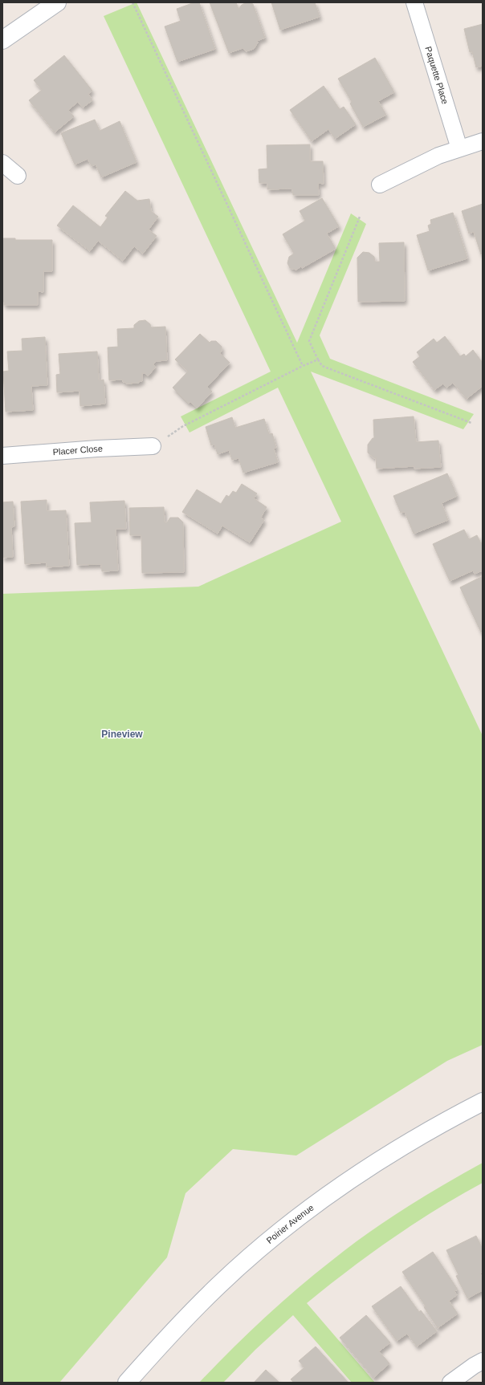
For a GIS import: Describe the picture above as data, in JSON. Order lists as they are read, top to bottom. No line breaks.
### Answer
{"streets":{"main road":["Poirier Avenue"],"street":["Paquette Place","Placer Close"]},"districts":["Pineview"]}
